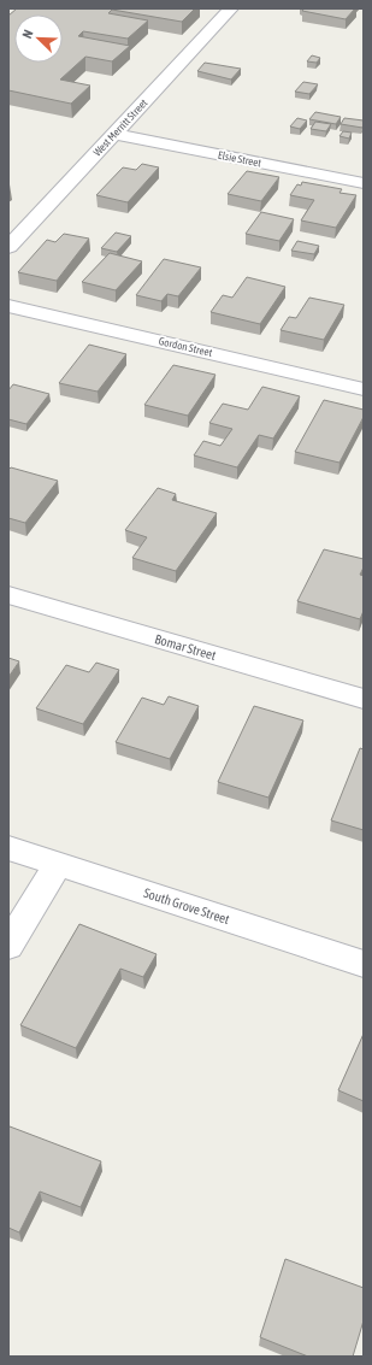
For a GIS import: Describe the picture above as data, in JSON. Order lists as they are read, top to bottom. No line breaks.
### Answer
{"streets":{"street":["West Merritt Street","Elsie Street","Gordon Street","Bomar Street","South Grove Street"]},"crossings":[["West Merritt Street","Elsie Street"]],"north":"top left"}
